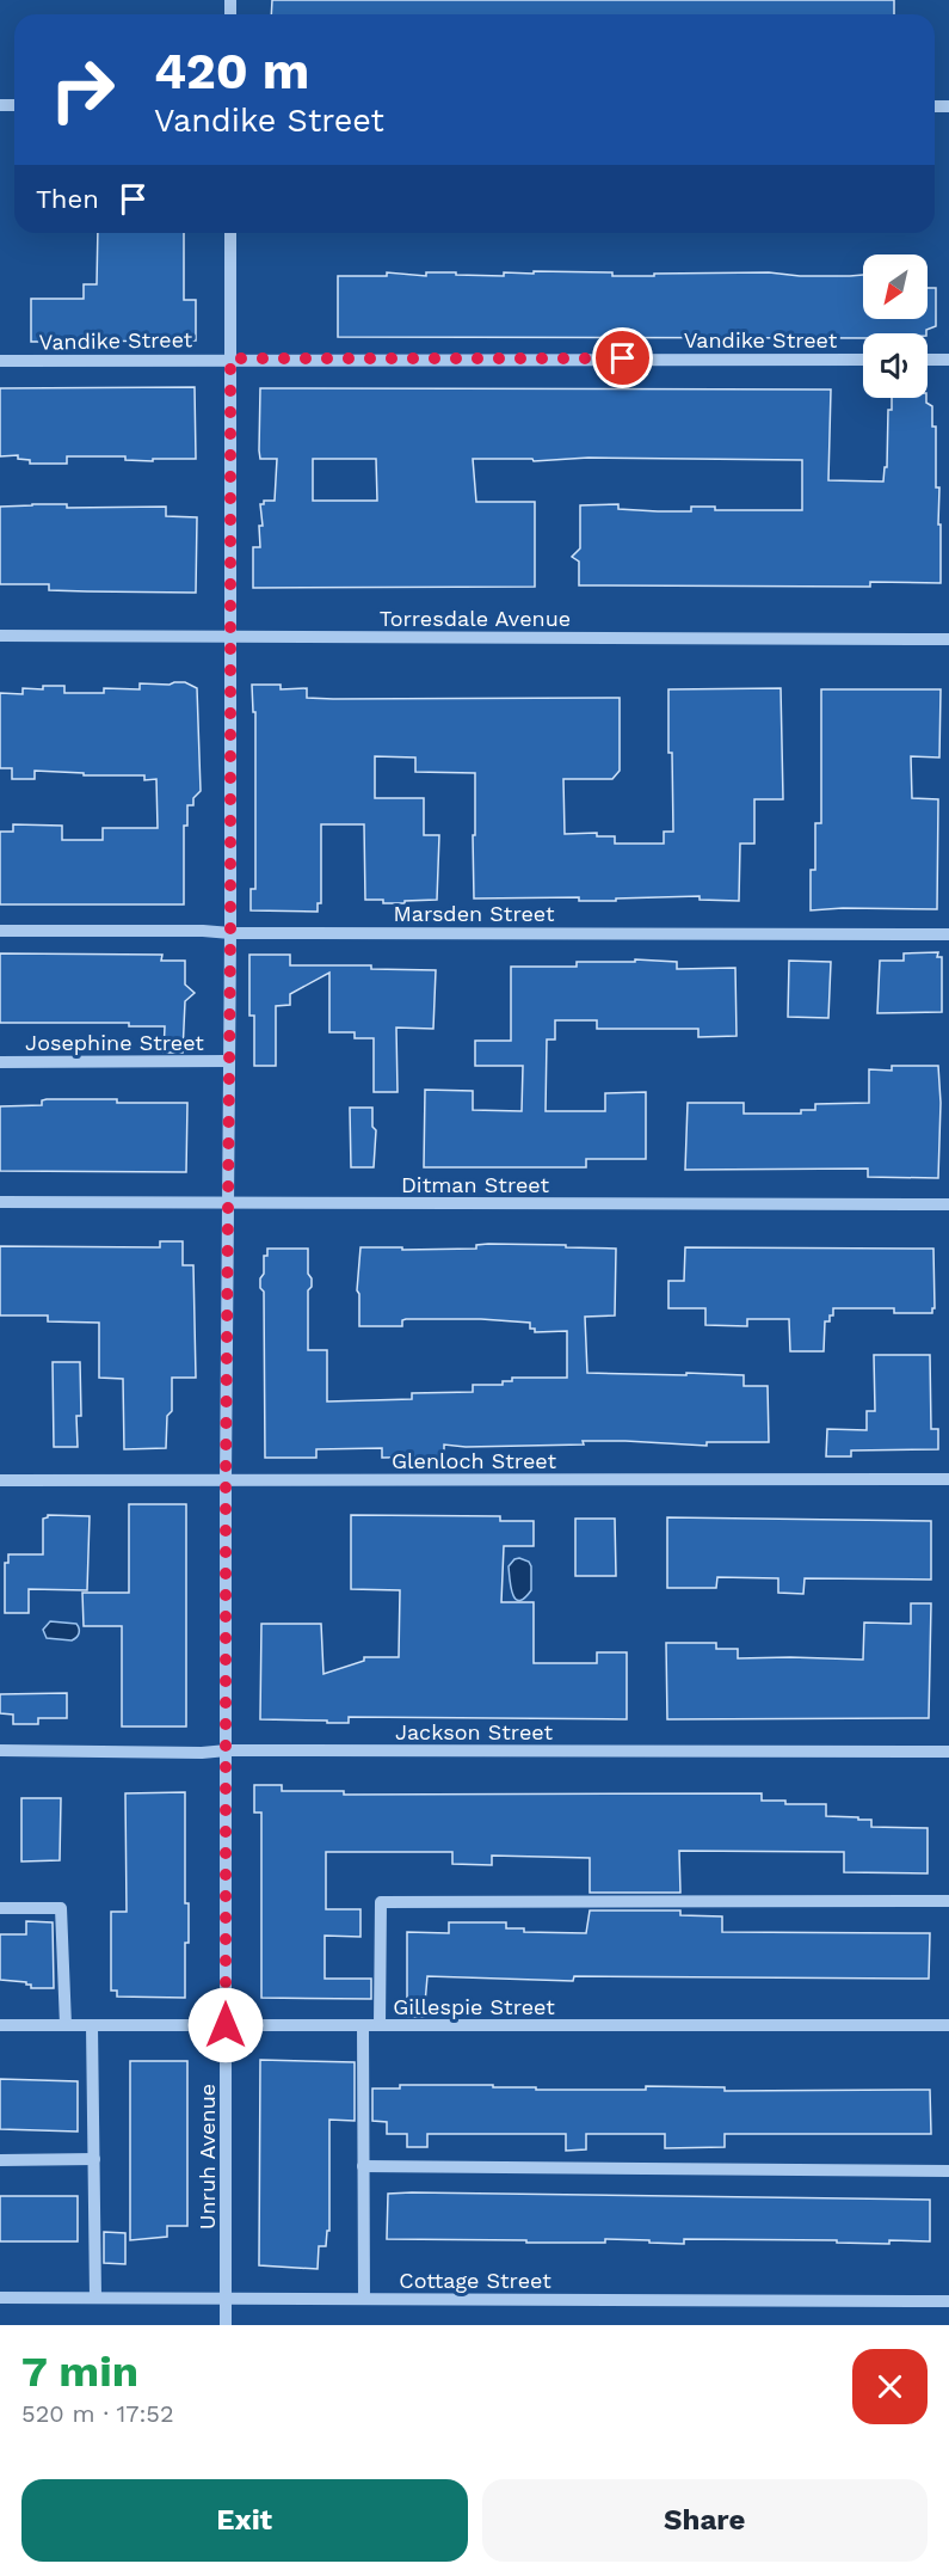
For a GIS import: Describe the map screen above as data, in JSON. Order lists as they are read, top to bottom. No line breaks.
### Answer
{"streets":{"street":["Vandike Street","Torresdale Avenue","Marsden Street","Josephine Street","Ditman Street","Glenloch Street","Jackson Street","Gillespie Street","Unruh Avenue","Cottage Street"]},"crossings":[["Vandike Street","Unruh Avenue"],["Torresdale Avenue","Unruh Avenue"],["Marsden Street","Unruh Avenue"],["Josephine Street","Unruh Avenue"],["Ditman Street","Unruh Avenue"],["Glenloch Street","Unruh Avenue"],["Jackson Street","Unruh Avenue"],["Gillespie Street","Unruh Avenue"],["Unruh Avenue","Cottage Street"]],"north":"bottom left","page":{"turn":["420 m","Vandike Street"],"then":"Then","heading":["7 min","520 m · 17:52"],"buttons":["Exit","Share"]}}
